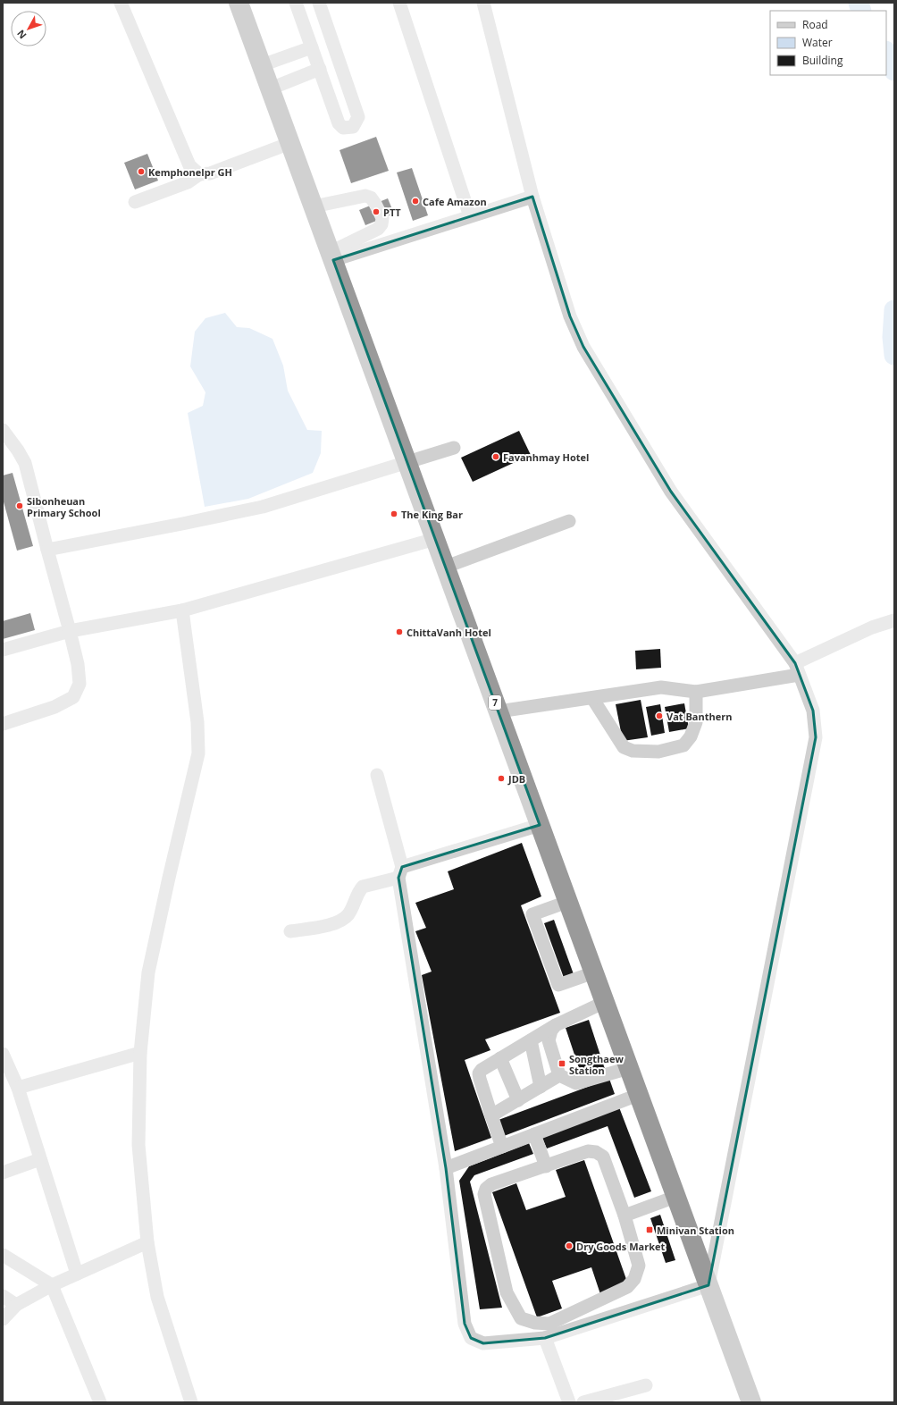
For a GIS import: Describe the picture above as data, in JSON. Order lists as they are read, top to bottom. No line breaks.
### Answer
{"streets":{"highway":["7"]},"places":{"other":["Kemphonelpr GH","Cafe Amazon","PTT","Favanhmay Hotel","Sibonheuan Primary School","The King Bar","ChittaVanh Hotel","Vat Banthern","JDB","Dry Goods Market"],"transit":["Songthaew Station","Minivan Station"]},"legend":["Road","Water","Building"],"north":"bottom left"}
